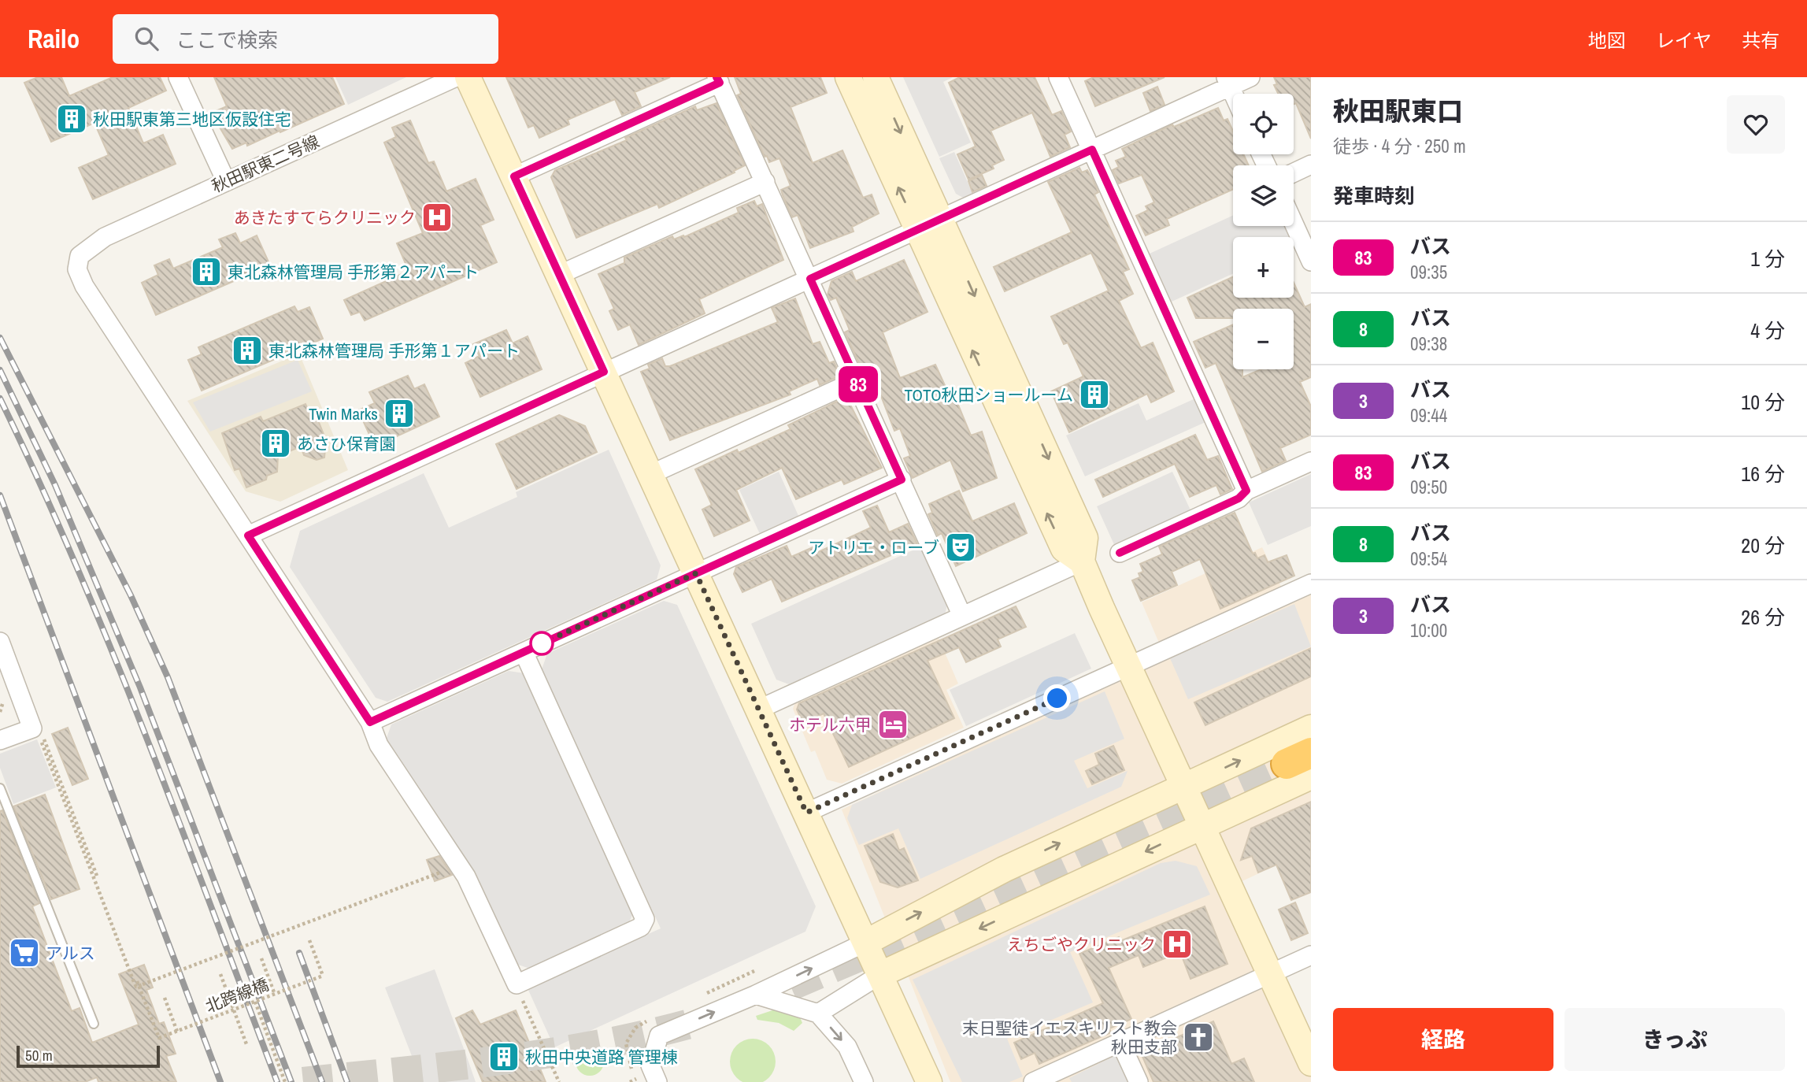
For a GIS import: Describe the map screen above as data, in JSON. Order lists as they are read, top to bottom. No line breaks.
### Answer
{"streets":{"street":["秋田駅東二号線"],"path":["北跨線橋"]},"places":{"building":["秋田駅東第三地区仮設住宅","東北森林管理局 手形第２アパート","東北森林管理局 手形第１アパート","TOTO秋田ショールーム","Twin Marks","あさひ保育園","秋田中央道路 管理棟"],"hospital":["あきたすてらクリニック","えちごやクリニック"],"theatre":["アトリエ・ローブ"],"hotel":["ホテル六甲"],"supermarket":["アルス"],"church":["末日聖徒イエスキリスト教会 秋田支部"]},"lines":["bus line 83"],"scale_bar":"50 m","page":{"header":"Railo","search":"ここで検索","nav":["地図","レイヤ","共有"],"on_map":"83","heading":[["秋田駅東口","徒歩 · 4 分 · 250 m"],"発車時刻"],"map_buttons":["+","−"],"list":[{"mark":"83","name":"バス","note":"09:35","value":"1 分"},{"mark":"8","name":"バス","note":"09:38","value":"4 分"},{"mark":"3","name":"バス","note":"09:44","value":"10 分"},{"mark":"83","name":"バス","note":"09:50","value":"16 分"},{"mark":"8","name":"バス","note":"09:54","value":"20 分"},{"mark":"3","name":"バス","note":"10:00","value":"26 分"}],"buttons":["経路","きっぷ"],"scale":"50 m"}}
